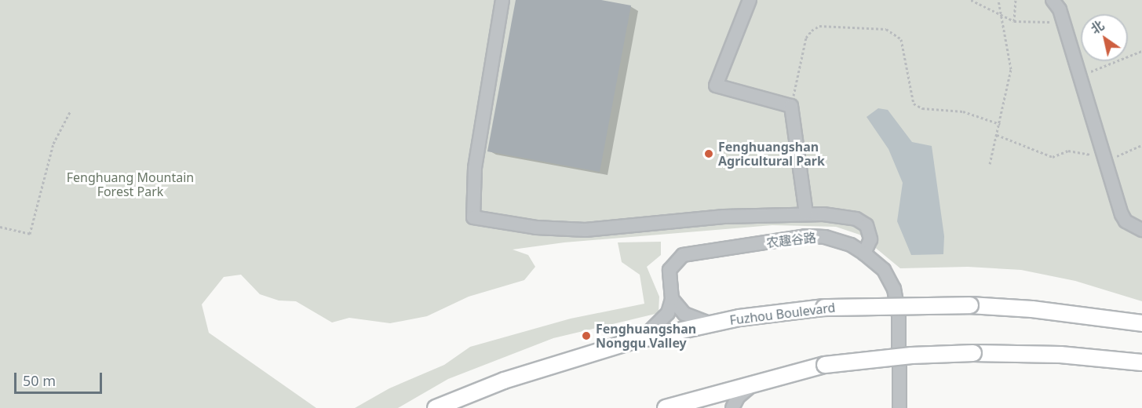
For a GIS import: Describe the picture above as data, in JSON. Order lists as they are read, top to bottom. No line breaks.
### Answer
{"streets":{"main road":["Fuzhou Boulevard"],"street":["农趣谷路"]},"parks":["Fenghuang Mountain Forest Park"],"places":["Fenghuangshan Agricultural Park","Fenghuangshan Nongqu Valley"],"scale_bar":"50 m","north":"top left"}
